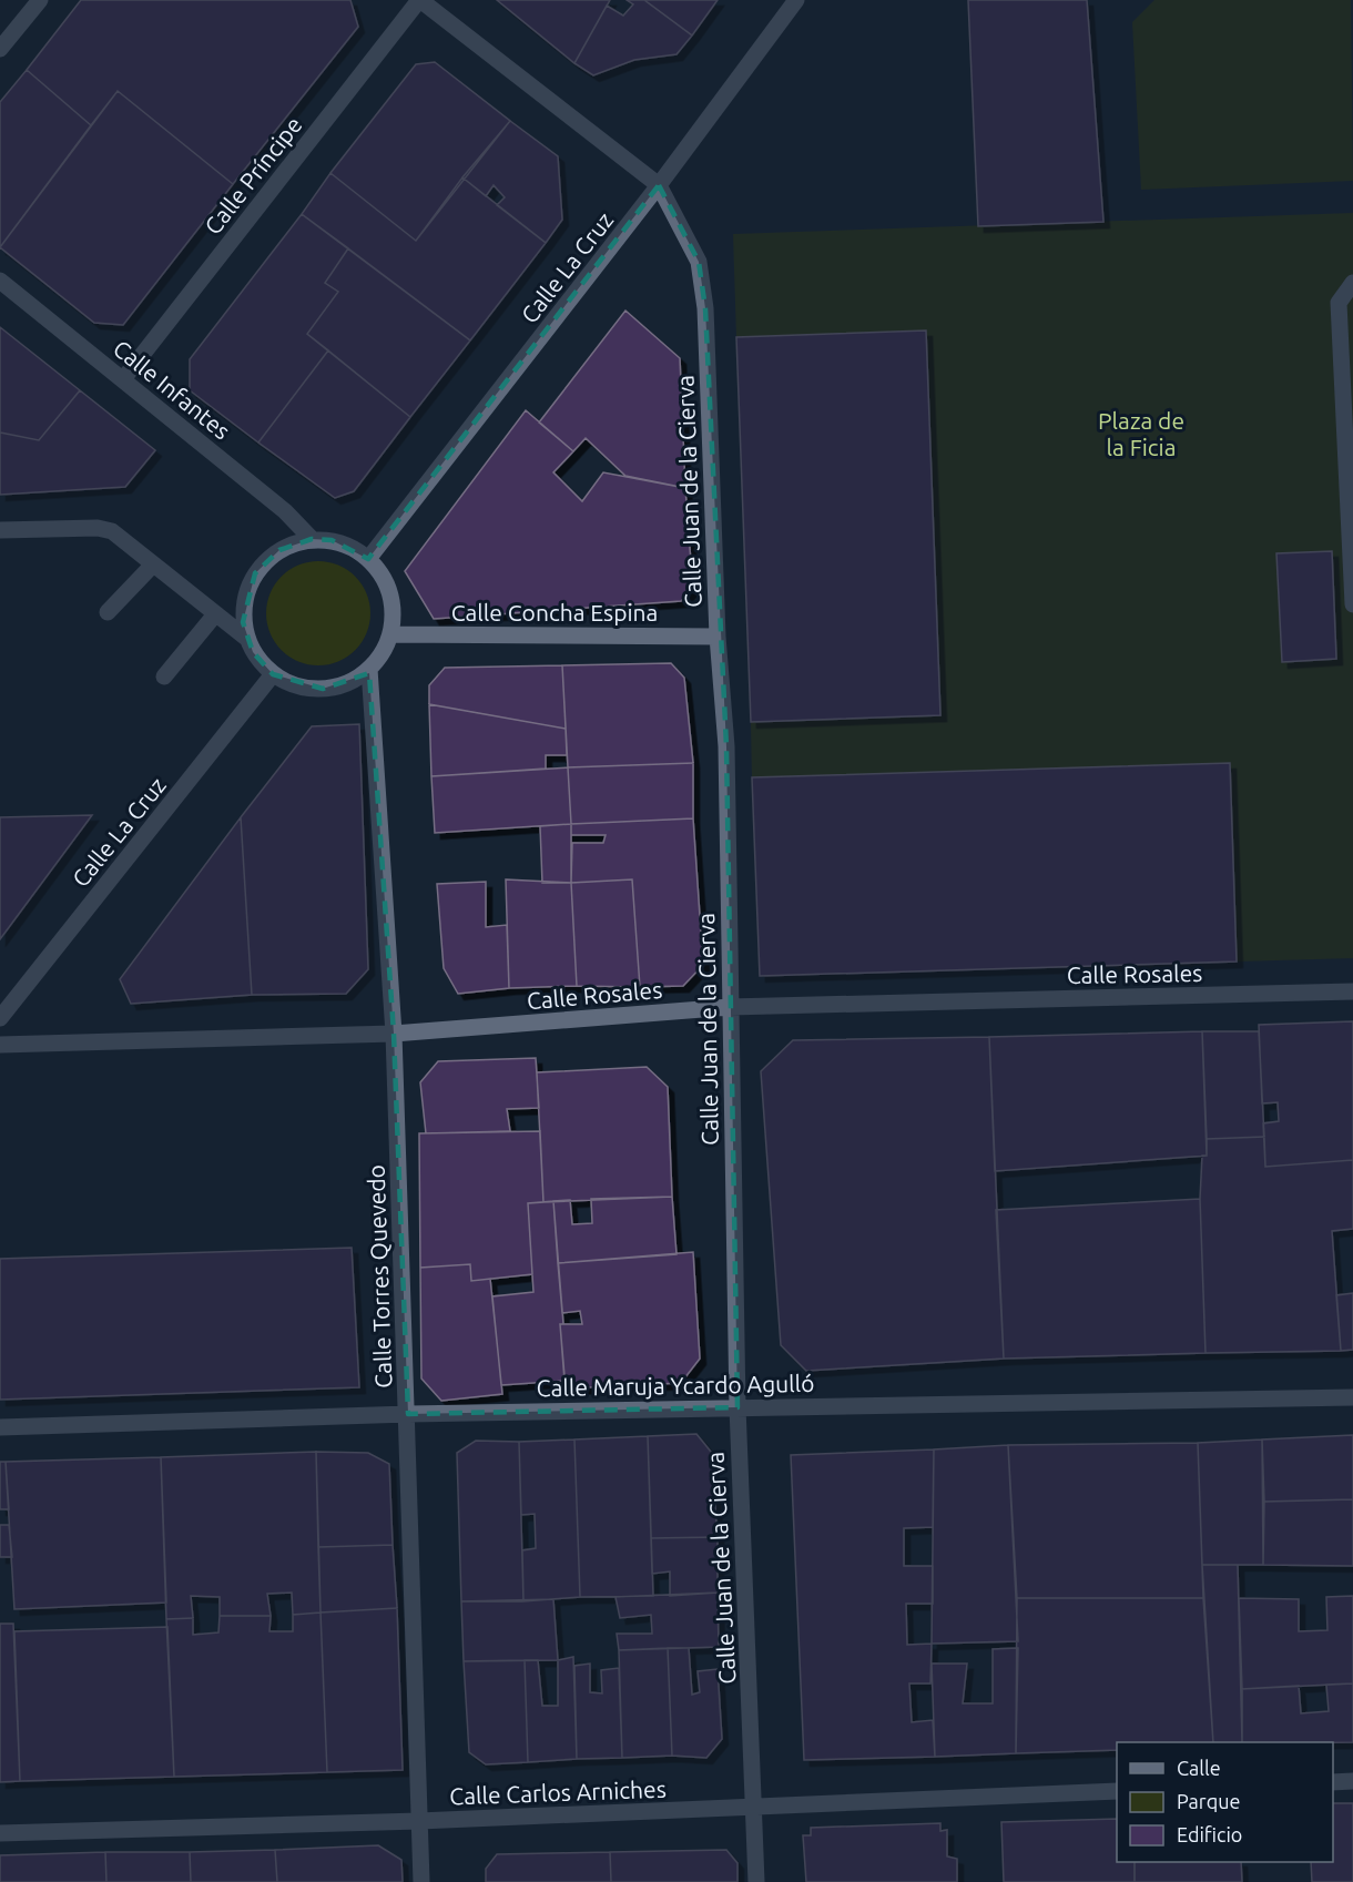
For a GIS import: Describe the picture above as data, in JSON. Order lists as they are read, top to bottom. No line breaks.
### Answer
{"streets":{"street":["Calle Príncipe","Calle La Cruz","Calle Infantes","Calle Juan de la Cierva","Calle Concha Espina","Calle Rosales","Calle Torres Quevedo","Calle Maruja Ycardo Agulló","Calle Carlos Arniches"]},"crossings":[["Calle Príncipe","Calle Infantes"],["Calle La Cruz","Calle Infantes"],["Calle La Cruz","Calle Juan de la Cierva"],["Calle La Cruz","Calle Concha Espina"],["Calle La Cruz","Calle Torres Quevedo"],["Calle Infantes","Calle Concha Espina"],["Calle Infantes","Calle Torres Quevedo"],["Calle Juan de la Cierva","Calle Concha Espina"],["Calle Juan de la Cierva","Calle Rosales"],["Calle Juan de la Cierva","Calle Maruja Ycardo Agulló"],["Calle Juan de la Cierva","Calle Carlos Arniches"],["Calle Concha Espina","Calle Torres Quevedo"],["Calle Rosales","Calle Torres Quevedo"],["Calle Torres Quevedo","Calle Maruja Ycardo Agulló"],["Calle Torres Quevedo","Calle Carlos Arniches"]],"parks":["Plaza de la Ficia"],"legend":["Calle","Parque","Edificio"]}
